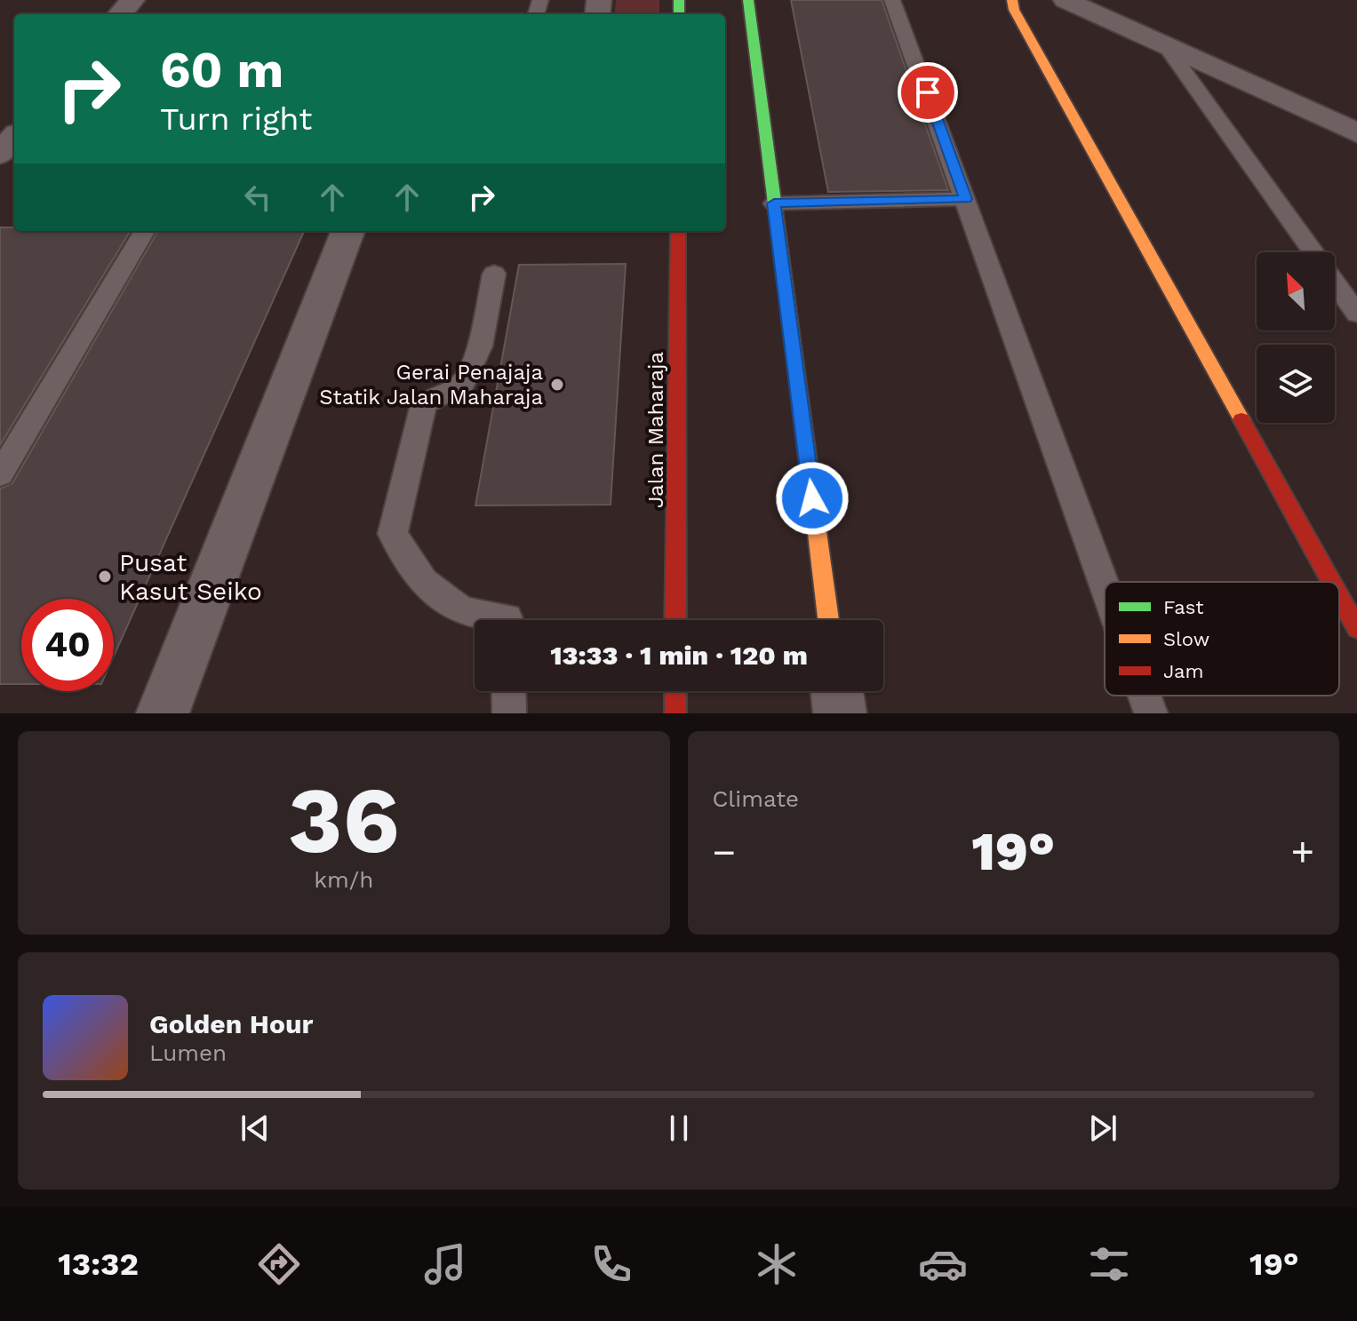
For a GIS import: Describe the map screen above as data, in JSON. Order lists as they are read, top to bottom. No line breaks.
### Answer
{"streets":{"street":["Jalan Maharaja"]},"places":["Gerai Penajaja Statik Jalan Maharaja","Pusat Kasut Seiko"],"legend":["Fast","Slow","Jam"],"north":"top left","page":{"turn":["60 m","Turn right"],"limit":"40","trip":"13:33 · 1 min · 120 m","tile":[["36","km/h"],"Climate"],"heat":["−","19°","+"],"song":["Golden Hour","Lumen"],"tabs":["13:32","19°"]}}
